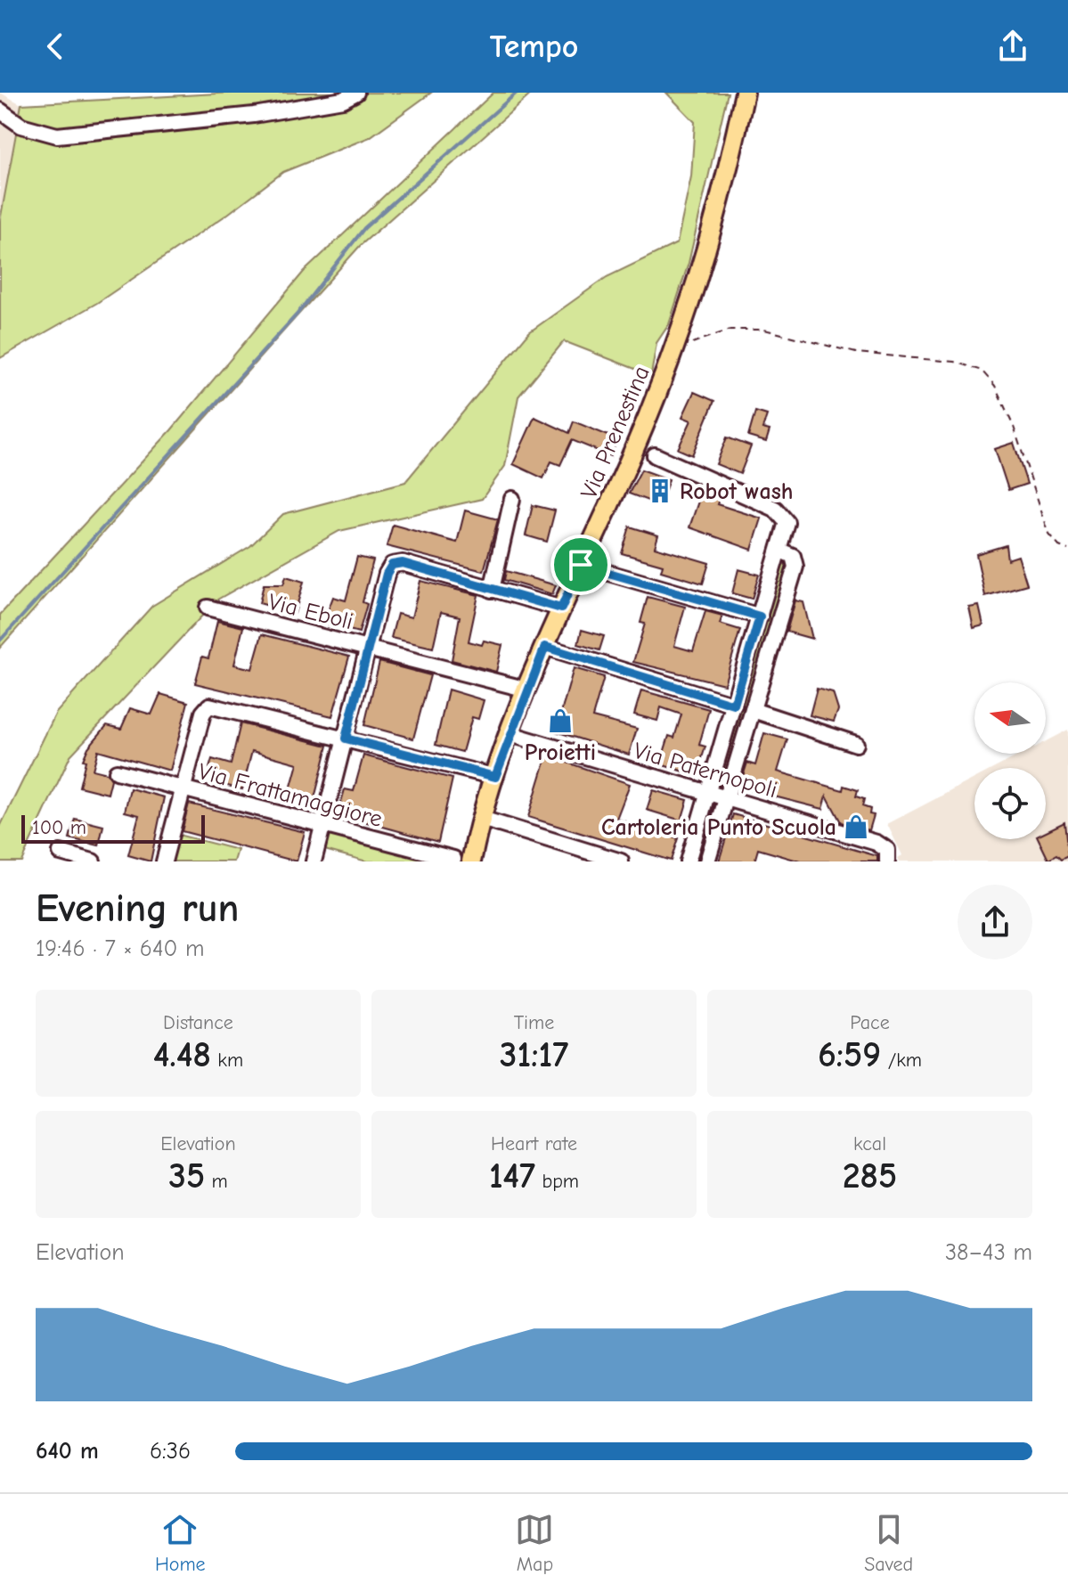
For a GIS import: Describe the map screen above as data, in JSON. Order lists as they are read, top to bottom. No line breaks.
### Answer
{"streets":{"main road":["Via Prenestina"],"street":["Via Eboli","Via Paternopoli","Via Frattamaggiore"]},"crossings":[["Via Prenestina","Via Eboli"],["Via Prenestina","Via Paternopoli"],["Via Prenestina","Via Frattamaggiore"]],"places":{"building":["Robot wash"],"shop":["Proietti","Cartoleria Punto Scuola"]},"scale_bar":"100 m","north":"left","page":{"header":"Tempo","scale":"100 m","heading":["Evening run","19:46 · 7 × 640 m"],"stats":[["Distance","4.48 km"],["Time","31:17"],["Pace","6:59 /km"],["Elevation","35 m"],["Heart rate","147 bpm"],["kcal","285"]],"chart":["Elevation","38–43 m"],"list":[{"name":"640 m","note":"6:36"}],"tabs":["Home","Map","Saved"]}}
